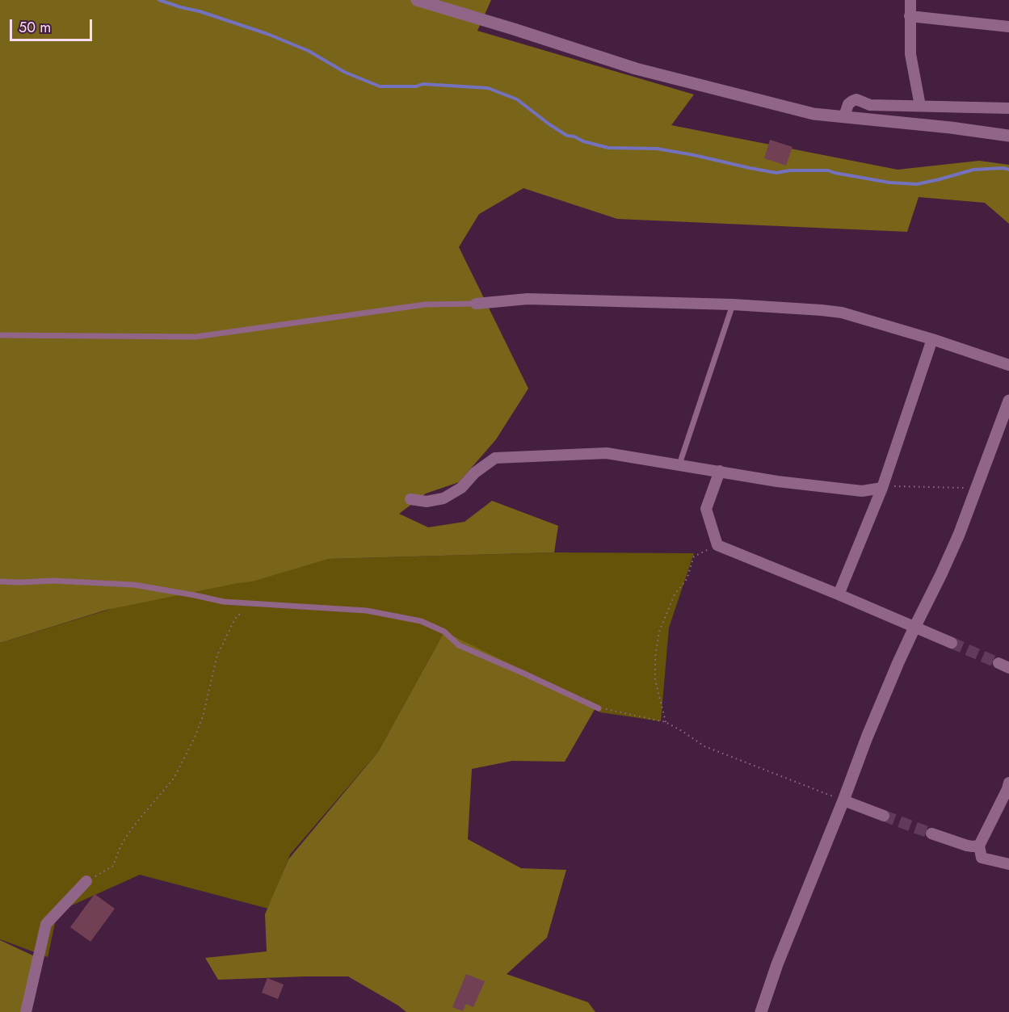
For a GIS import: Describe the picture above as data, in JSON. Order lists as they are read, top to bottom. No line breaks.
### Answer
{"scale_bar":"50 m"}
